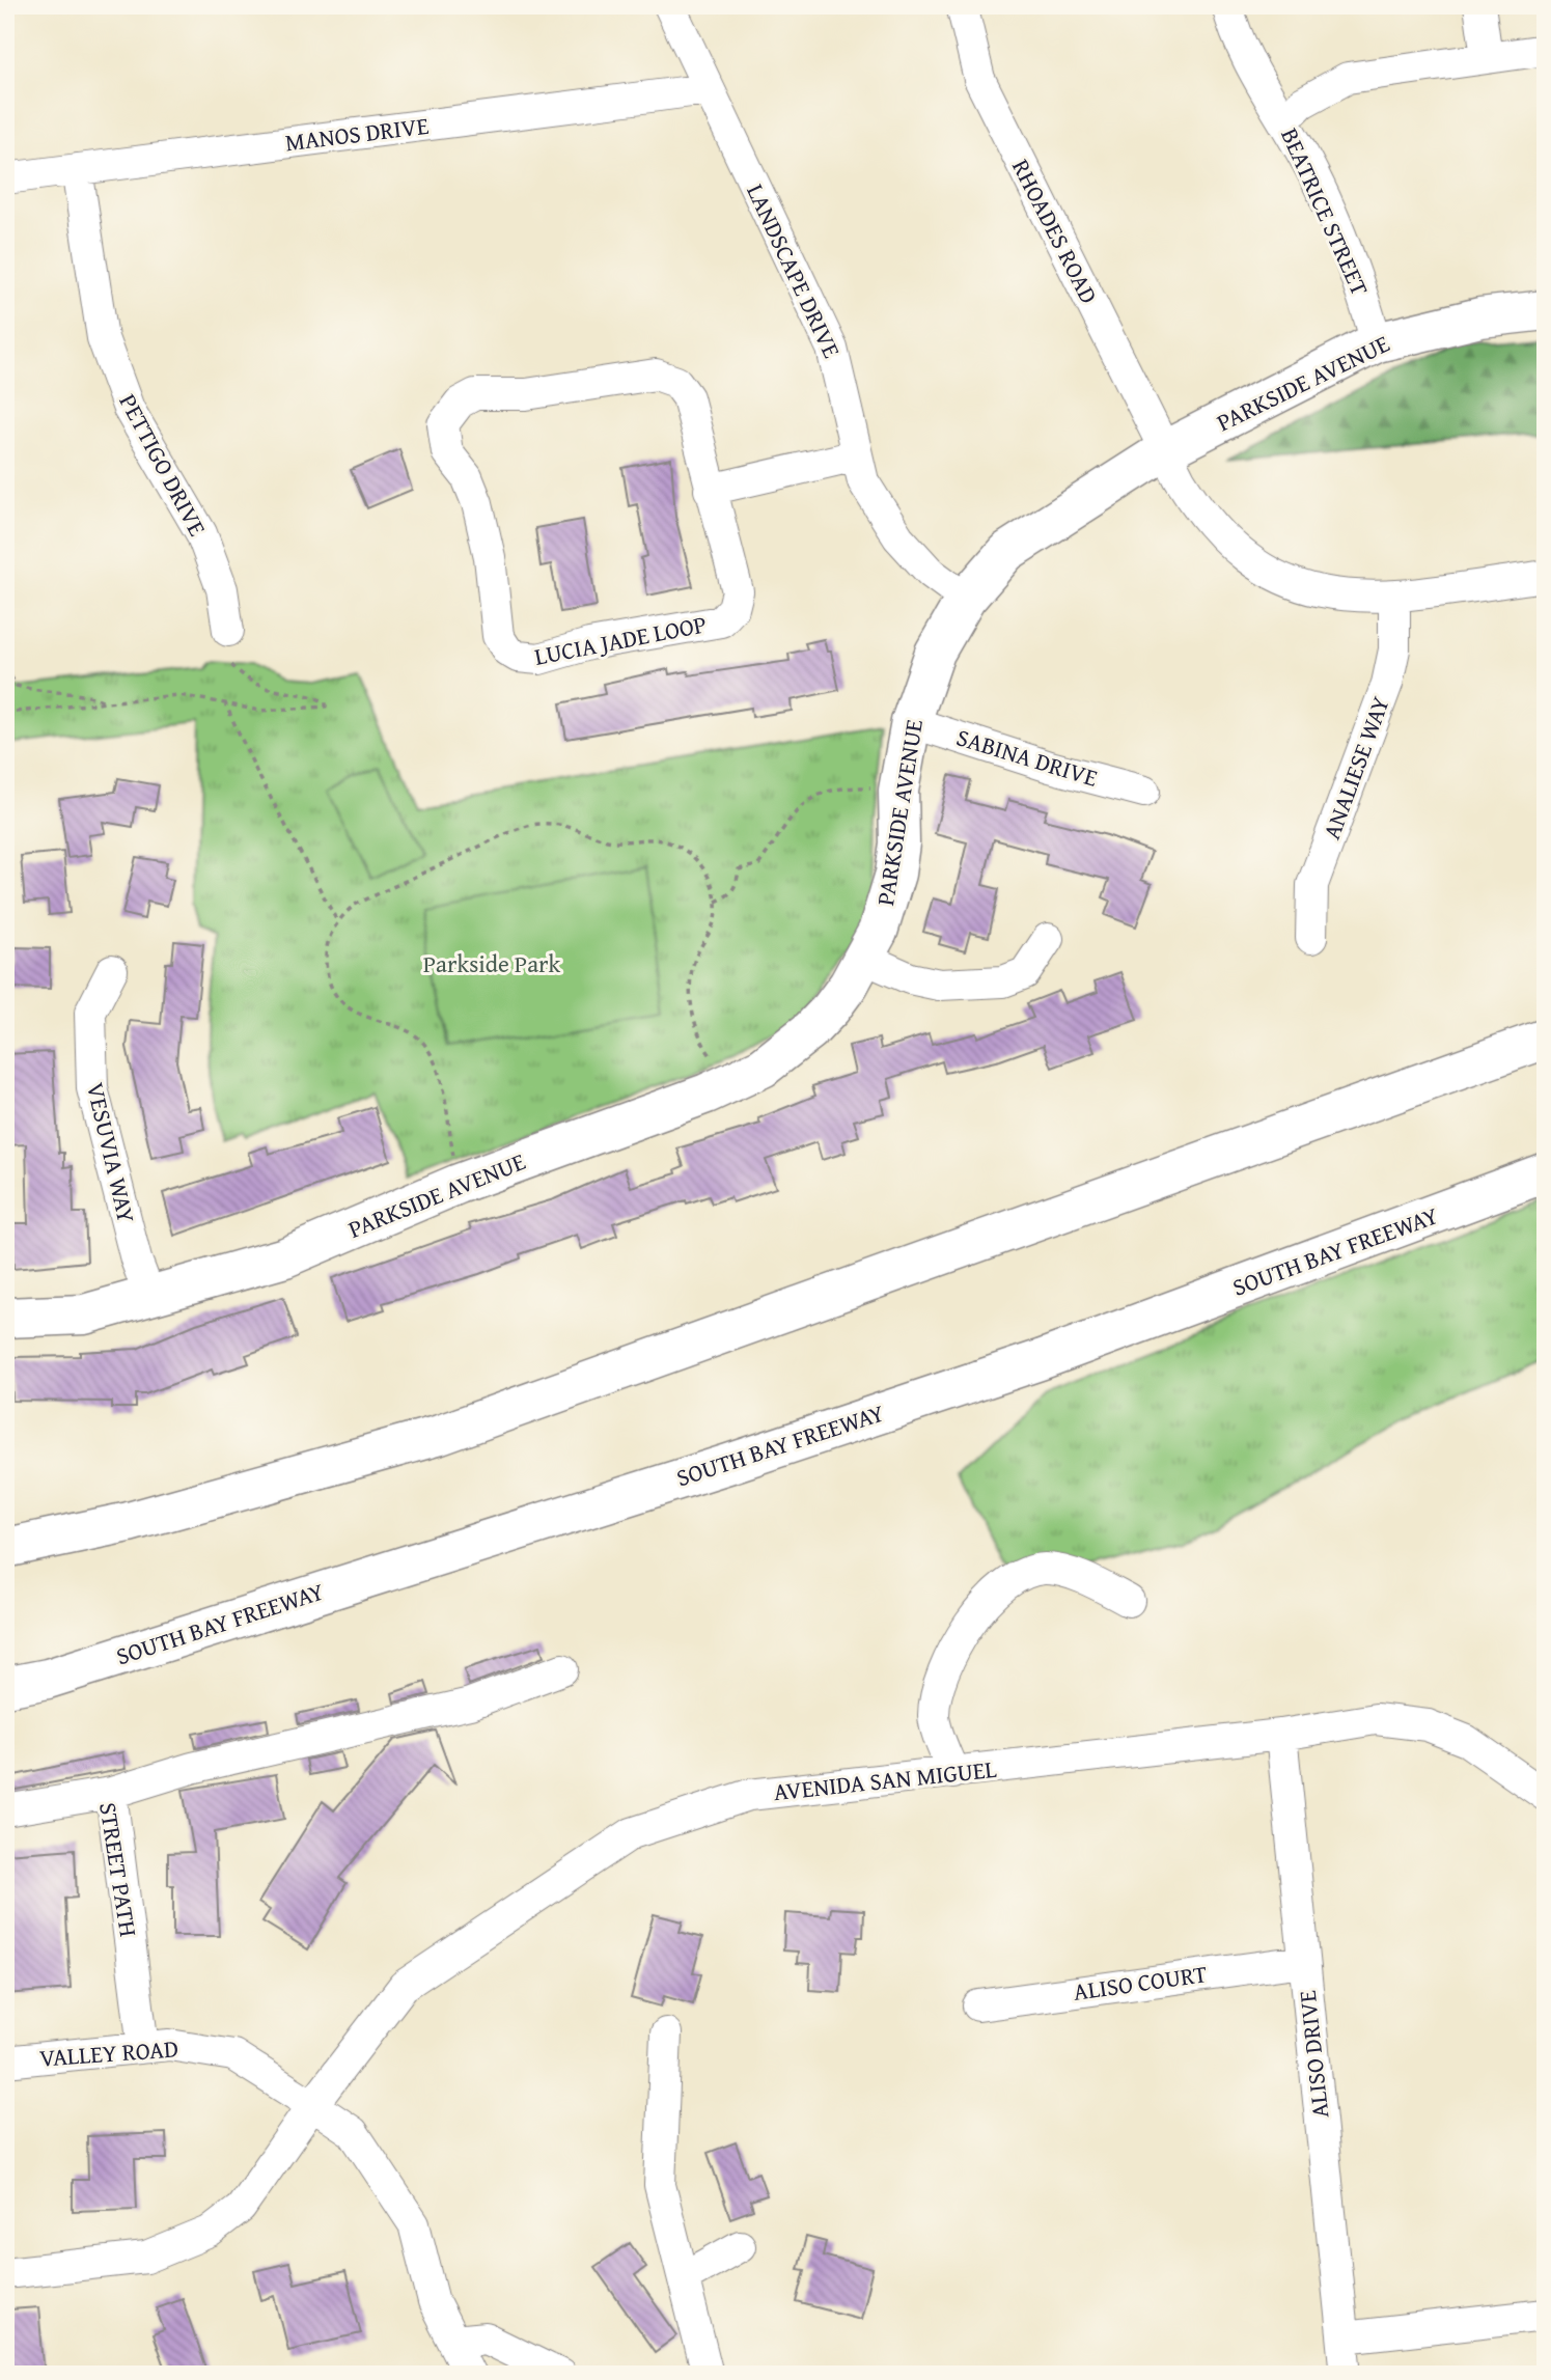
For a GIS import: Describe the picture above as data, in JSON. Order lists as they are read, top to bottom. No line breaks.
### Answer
{"streets":{"main road":["PARKSIDE AVENUE","SOUTH BAY FREEWAY"],"street":["MANOS DRIVE","BEATRICE STREET","RHOADES ROAD","LANDSCAPE DRIVE","PETTIGO DRIVE","LUCIA JADE LOOP","SABINA DRIVE","ANALIESE WAY","VESUVIA WAY","AVENIDA SAN MIGUEL","STREET PATH","ALISO COURT","VALLEY ROAD","ALISO DRIVE"]},"crossings":[["MANOS DRIVE","LANDSCAPE DRIVE"],["MANOS DRIVE","PETTIGO DRIVE"],["BEATRICE STREET","PARKSIDE AVENUE"],["RHOADES ROAD","PARKSIDE AVENUE"],["RHOADES ROAD","ANALIESE WAY"],["LANDSCAPE DRIVE","PARKSIDE AVENUE"],["PARKSIDE AVENUE","SABINA DRIVE"],["PARKSIDE AVENUE","VESUVIA WAY"],["AVENIDA SAN MIGUEL","VALLEY ROAD"],["AVENIDA SAN MIGUEL","ALISO DRIVE"],["STREET PATH","VALLEY ROAD"],["ALISO COURT","ALISO DRIVE"]],"parks":["Parkside Park"]}
